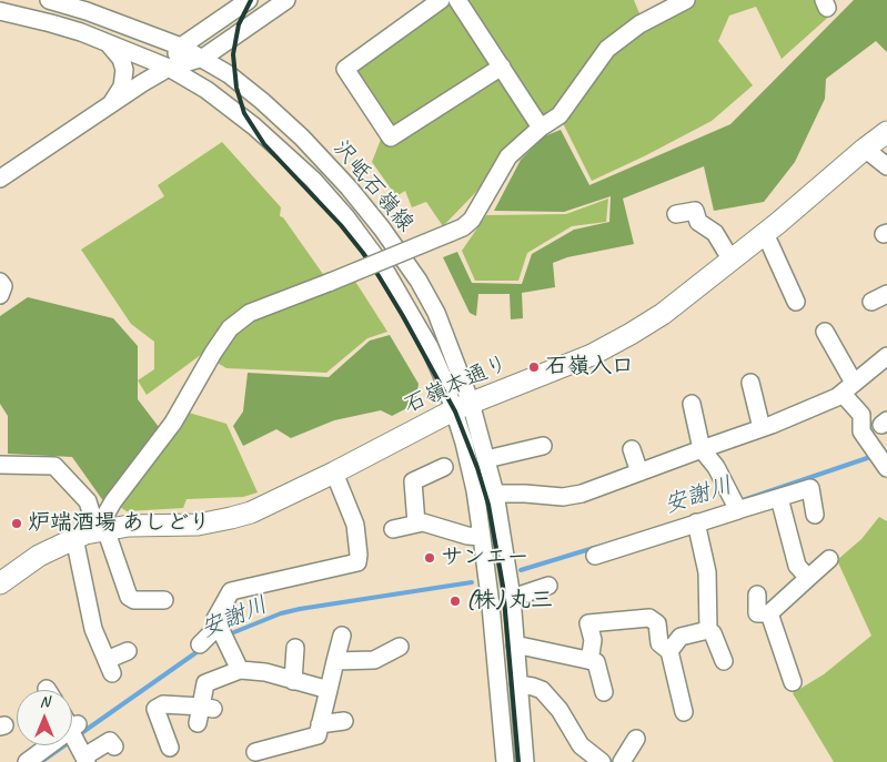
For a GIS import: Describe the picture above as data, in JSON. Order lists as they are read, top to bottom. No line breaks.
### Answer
{"streets":{"main road":["石嶺本通り"],"street":["沢岻石嶺線"]},"crossings":[["沢岻石嶺線","石嶺本通り"]],"water":["安謝川"],"places":["石嶺入口","炉端酒場 あしどり","サンエー","(株) 丸三"],"north":"top"}
